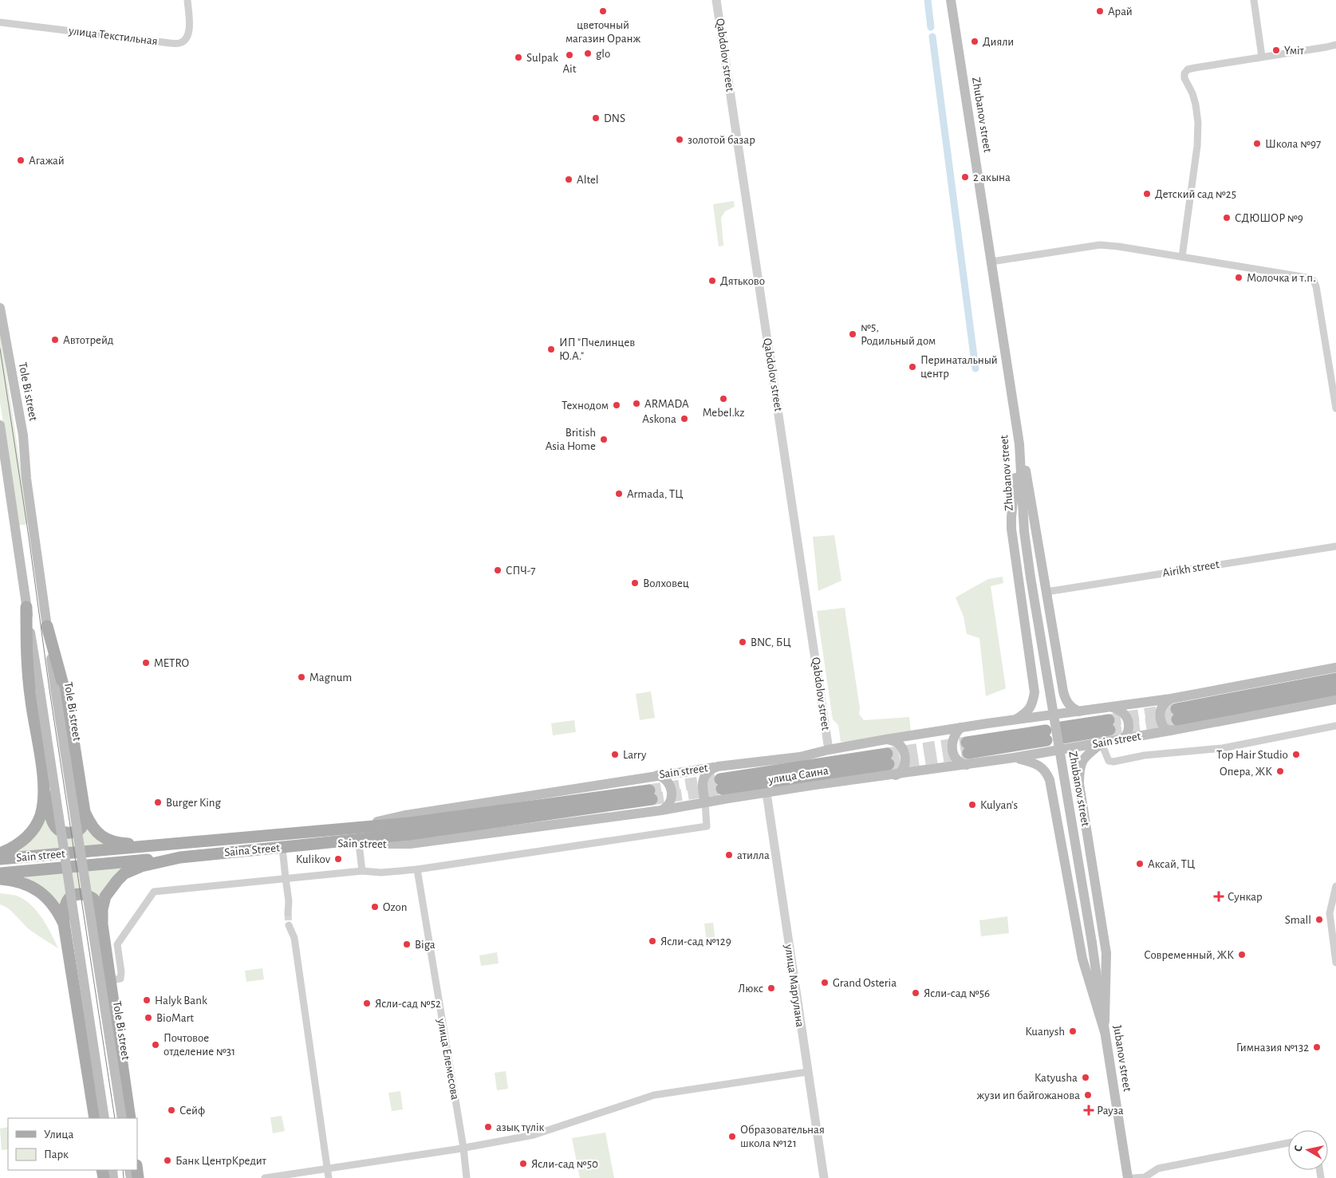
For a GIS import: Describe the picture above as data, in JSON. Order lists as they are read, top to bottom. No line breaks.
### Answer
{"streets":{"main road":["Zhubanov street","Tole Bi street","Sain street","улица Саина","Saina Street","Jubanov street"],"street":["улица Текстильная","Qabdolov street","Airikh street","улица Маргулана","улица Елемесова"]},"crossings":[["Qabdolov street","Sain street"],["Zhubanov street","Jubanov street"],["Sain street","улица Саина"],["Sain street","Saina Street"],["улица Саина","улица Маргулана"]],"places":{"other":["цветочный магазин Оранж","Арай","Дияли","Үміт","glo","Ait","Sulpak","DNS","золотой базар","Школа №97","Агажай","2 акына","Altel","Детский сад №25","СДЮШОР №9","Молочка и т.п.","Дятьково","№5, Родильный дом","Автотрейд","ИП \"Пчелинцев Ю.А.\"","Перинатальный центр","Mebel.kz","ARMADA","Технодом","Askona","British Asia Home","Armada, ТЦ","СПЧ-7","Волховец","BNC, БЦ","METRO","Magnum","Larry","Top Hair Studio","Опера, ЖК","Burger King","Kulyan's","атилла","Kulikov","Аксай, ТЦ","Ozon","Small","Ясли-сад №129","Biga","Современный, ЖК","Grand Osteria","Люкс","Ясли-сад №56","Halyk Bank","Ясли-сад №52","BioMart","Kuanysh","Почтовое отделение №31","Гимназия №132","Katyusha","жузи ип байгожанова","Сейф","азық түлік","Образовательная школа №121","Банк ЦентрКредит","Ясли-сад №50"],"health":["Сункар","Рауза"]},"legend":["Улица","Парк"],"north":"left"}
